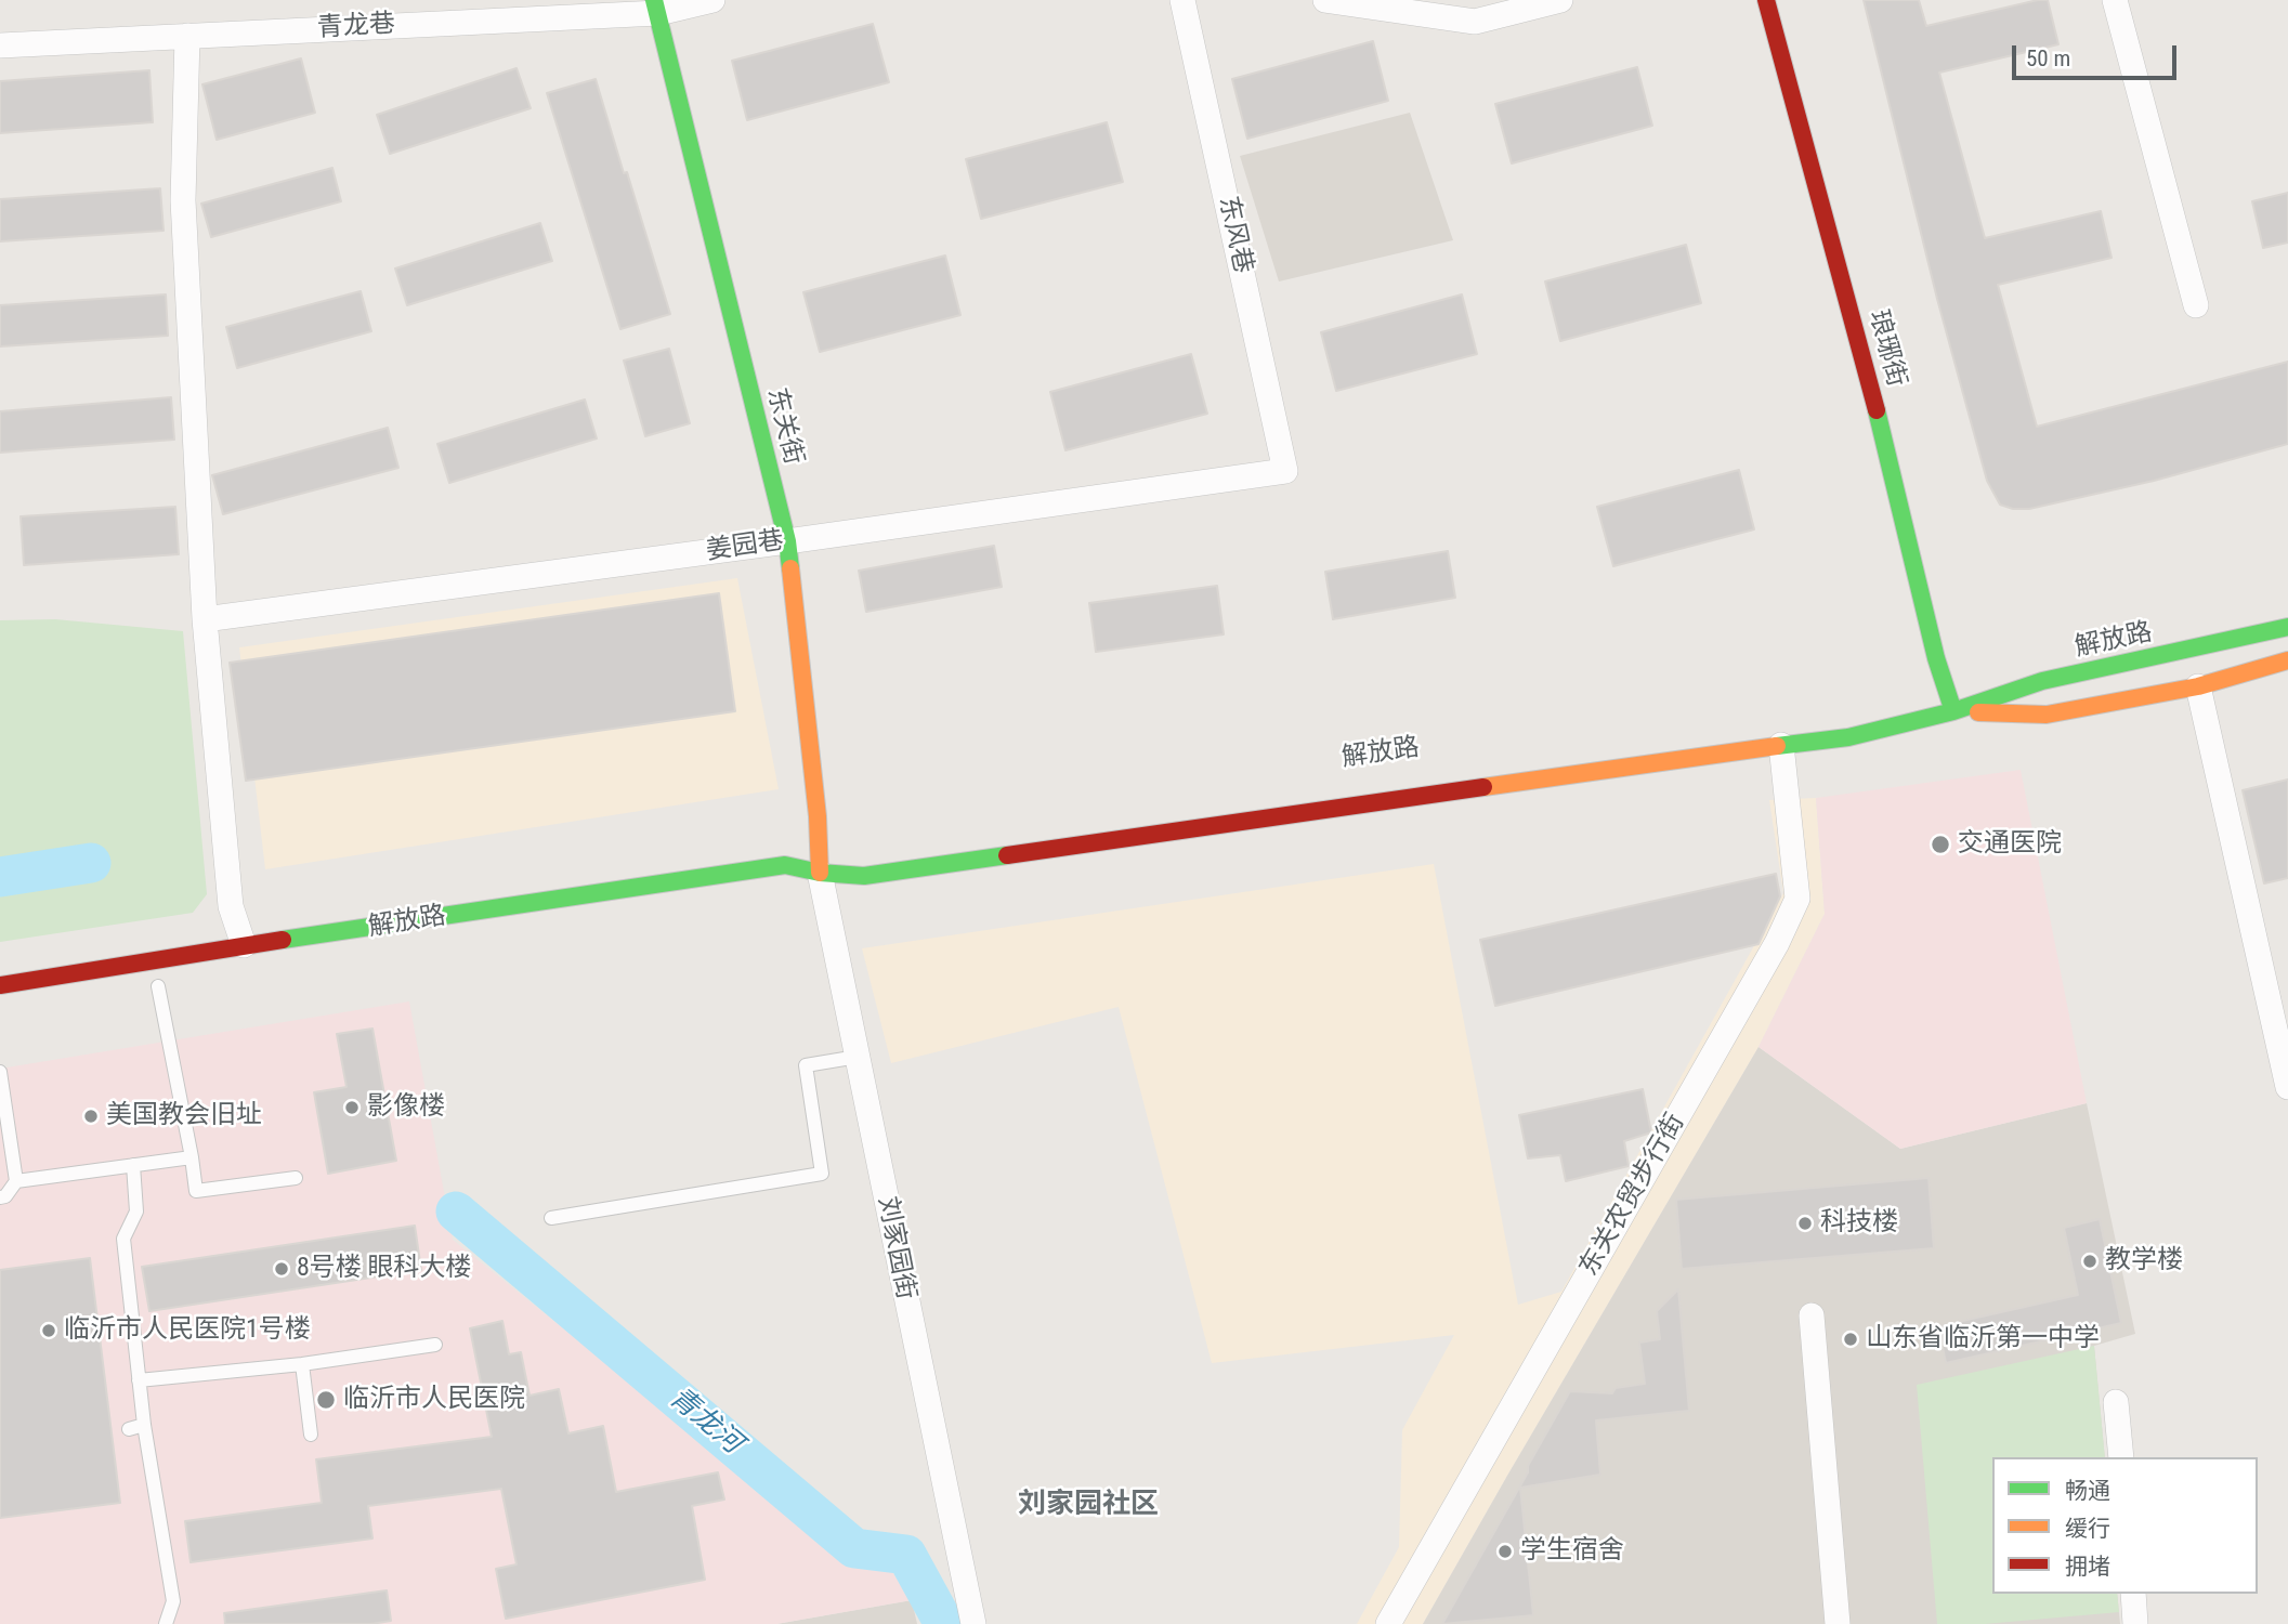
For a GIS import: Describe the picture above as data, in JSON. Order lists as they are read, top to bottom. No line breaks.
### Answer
{"streets":{"main road":["琅琊街","东关街","解放路"],"street":["青龙巷","东风巷","姜园巷","东关农贸步行街","刘家园街"]},"crossings":[["青龙巷","东关街"],["东风巷","姜园巷"],["琅琊街","解放路"],["东关街","姜园巷"],["东关街","解放路"],["东关街","刘家园街"],["解放路","东关农贸步行街"],["解放路","刘家园街"]],"districts":["刘家园社区"],"water":["青龙河"],"places":["交通医院","影像楼","美国教会旧址","科技楼","教学楼","8号楼 眼科大楼","临沂市人民医院1号楼","山东省临沂第一中学","临沂市人民医院","学生宿舍"],"legend":["畅通","缓行","拥堵"],"scale_bar":"50 m"}
